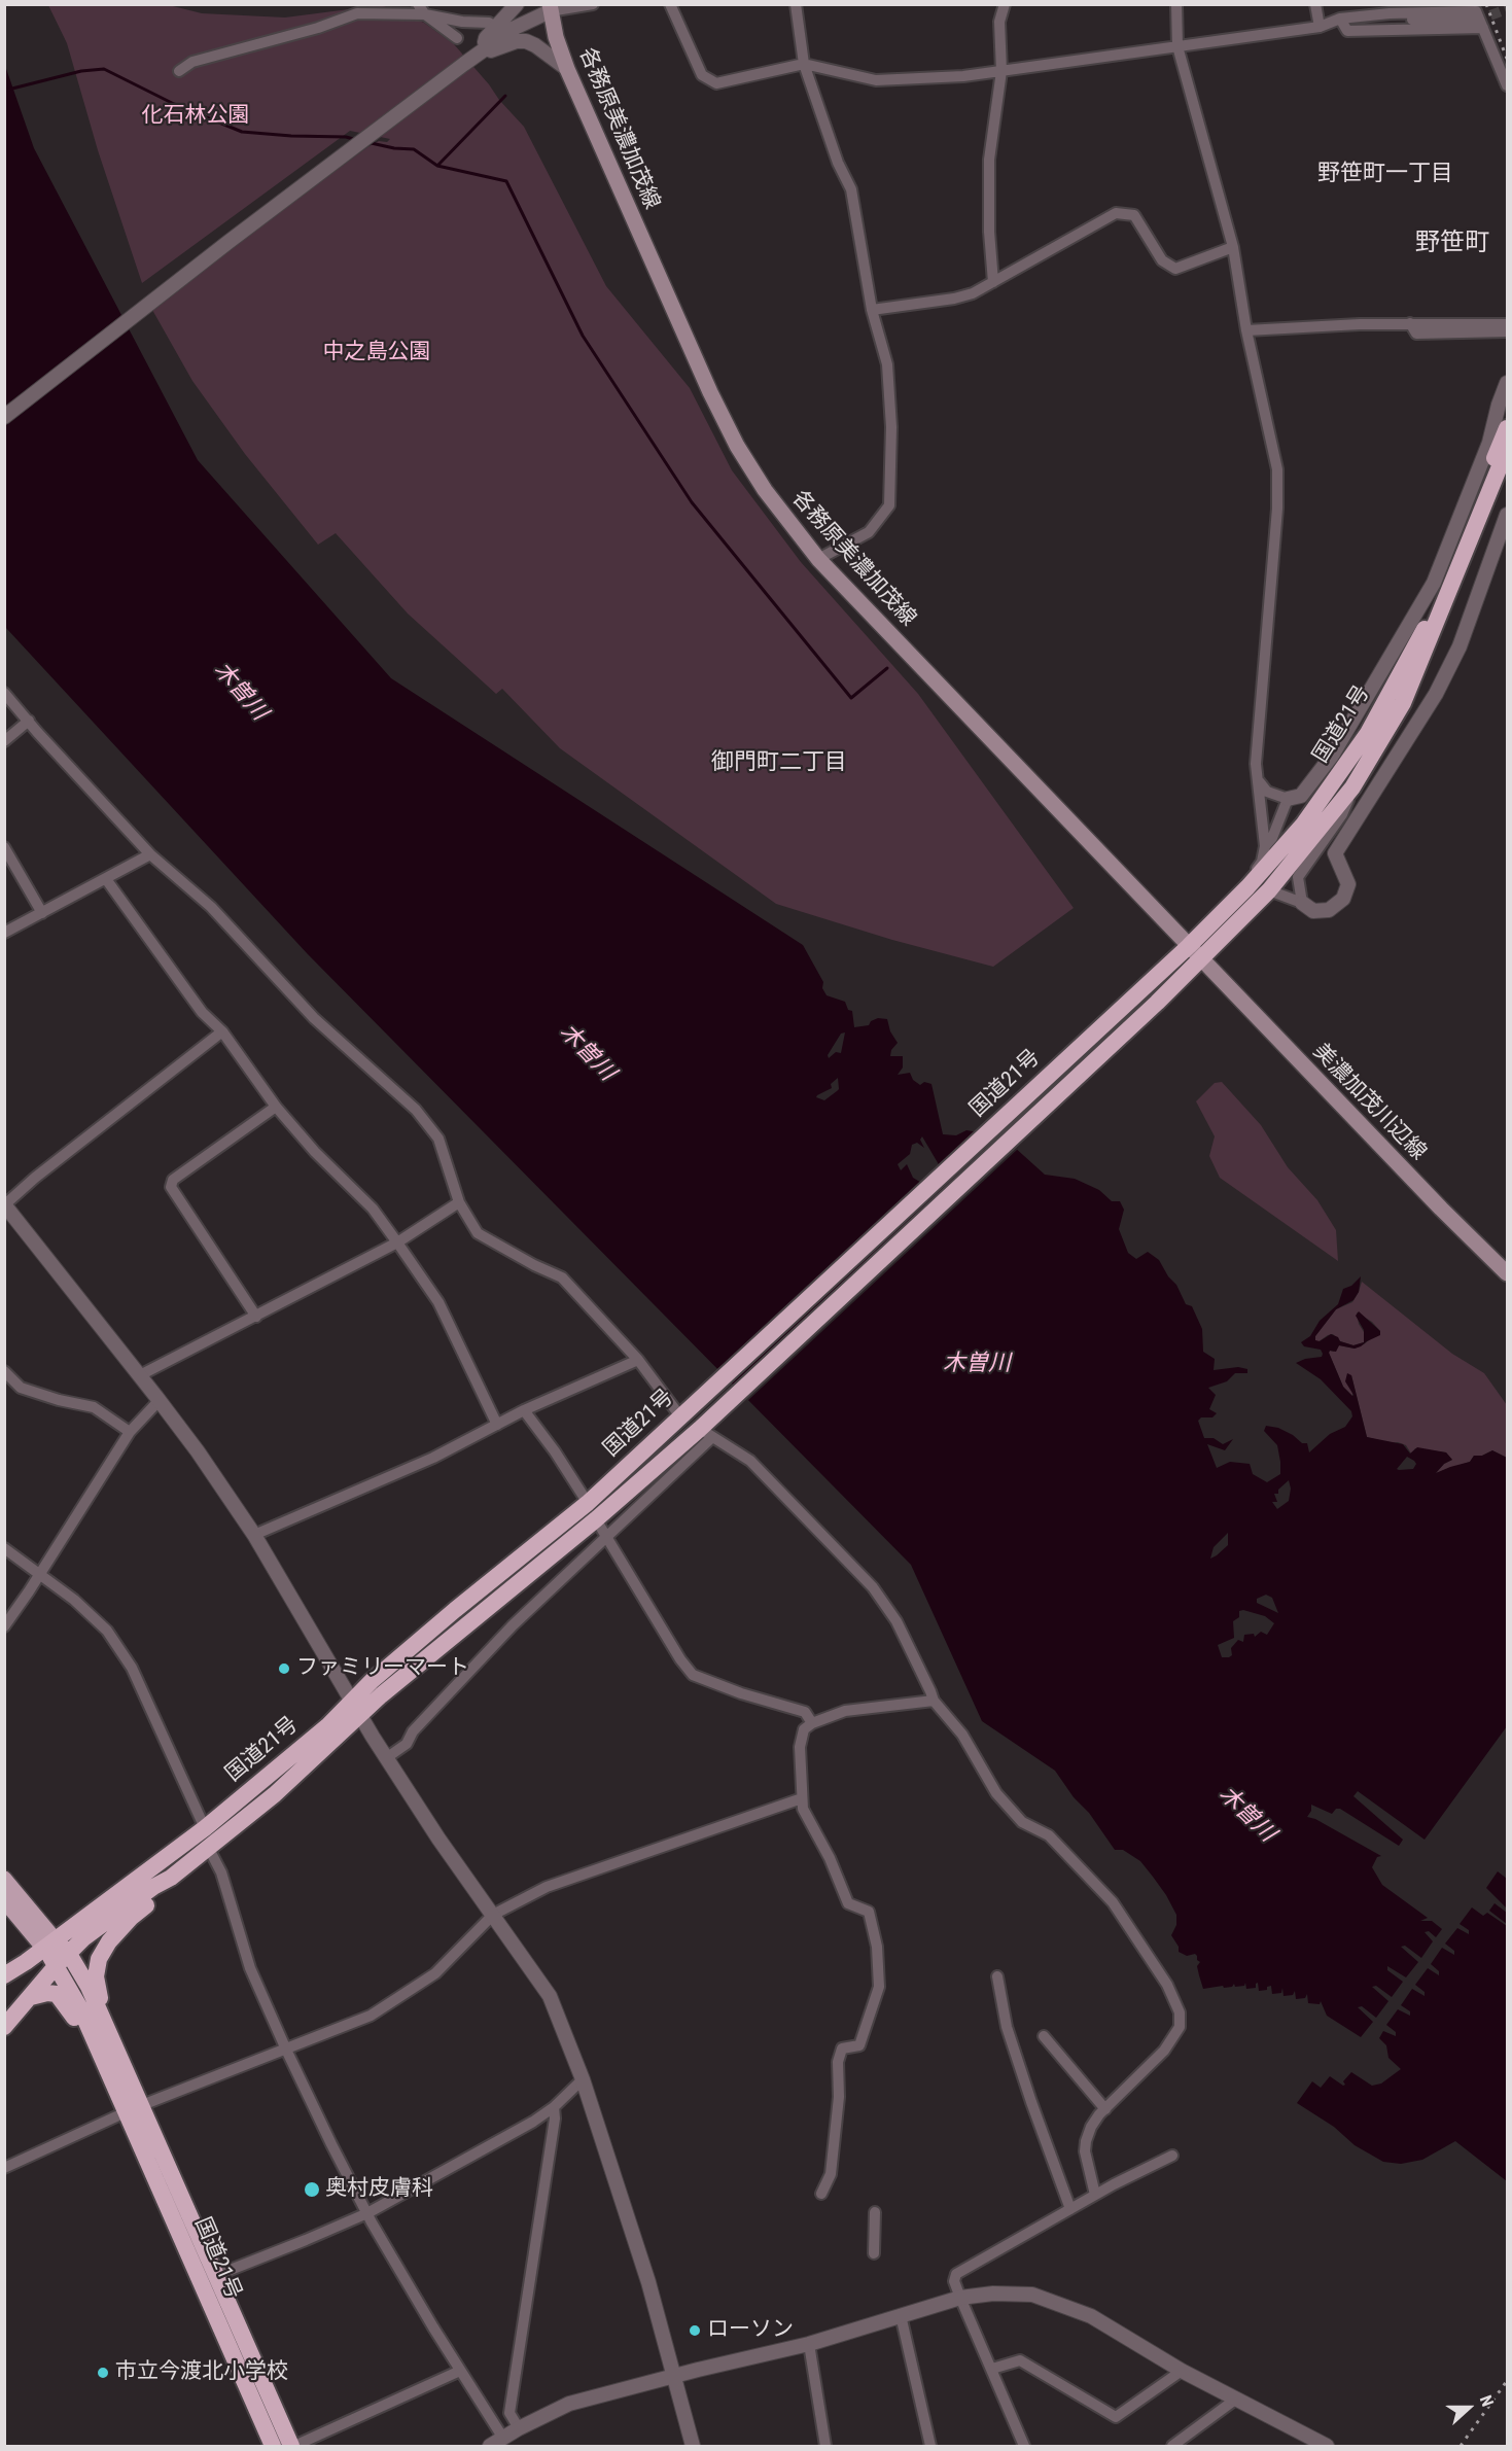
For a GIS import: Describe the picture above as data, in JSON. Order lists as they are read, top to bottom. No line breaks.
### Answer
{"streets":{"highway":["国道21号"],"main road":["各務原美濃加茂線","美濃加茂川辺線"]},"crossings":[["各務原美濃加茂線","国道21号"],["各務原美濃加茂線","美濃加茂川辺線"],["国道21号","美濃加茂川辺線"]],"districts":["野笹町一丁目","野笹町","御門町二丁目"],"water":["木曽川"],"parks":["化石林公園","中之島公園"],"places":["ファミリーマート","奥村皮膚科","ローソン","市立今渡北小学校"],"north":"right"}
